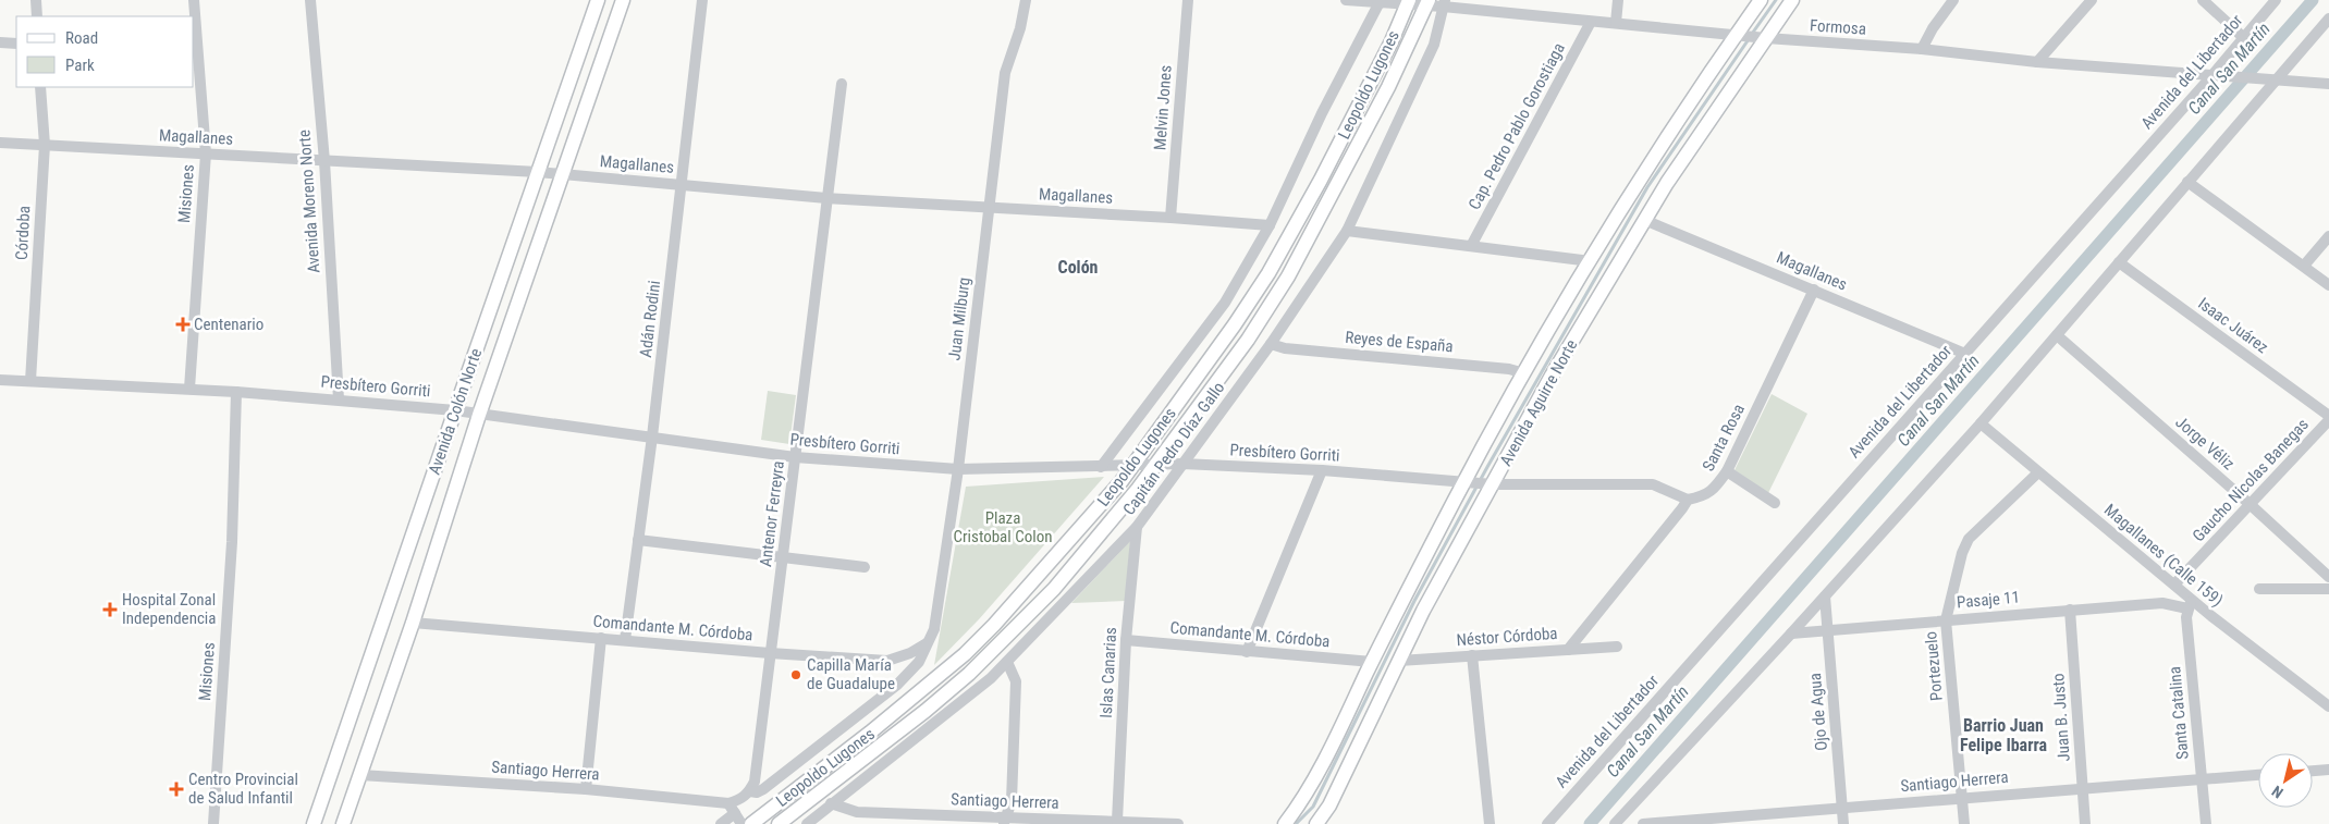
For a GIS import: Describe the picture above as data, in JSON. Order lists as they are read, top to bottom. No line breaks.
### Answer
{"streets":{"main road":["Leopoldo Lugones","Avenida Aguirre Norte","Avenida Colón Norte"],"street":["Formosa","Avenida del Libertador","Melvin Jones","Cap. Pedro Pablo Gorostiaga","Magallanes","Misiones","Avenida Moreno Norte","Córdoba","Adán Rodini","Juan Milburg","Isaac Juárez","Reyes de España","Presbítero Gorriti","Santa Rosa","Jorge Véliz","Capitán Pedro Díaz Gallo","Gaucho Nicolas Banegas","Antenor Ferreyra","Magallanes (Calle 159)","Pasaje 11","Comandante M. Córdoba","Néstor Córdoba","Portezuelo","Islas Canarias","Ojo de Agua","Santa Catalina","Juan B. Justo","Santiago Herrera"]},"crossings":[["Formosa","Avenida del Libertador"],["Formosa","Leopoldo Lugones"],["Formosa","Cap. Pedro Pablo Gorostiaga"],["Formosa","Avenida Aguirre Norte"],["Formosa","Capitán Pedro Díaz Gallo"],["Avenida del Libertador","Magallanes"],["Leopoldo Lugones","Presbítero Gorriti"],["Melvin Jones","Magallanes"],["Magallanes","Misiones"],["Magallanes","Avenida Moreno Norte"],["Magallanes","Córdoba"],["Magallanes","Adán Rodini"],["Magallanes","Juan Milburg"],["Magallanes","Avenida Aguirre Norte"],["Magallanes","Avenida Colón Norte"],["Magallanes","Santa Rosa"],["Magallanes","Antenor Ferreyra"],["Misiones","Presbítero Gorriti"],["Avenida Moreno Norte","Presbítero Gorriti"],["Córdoba","Presbítero Gorriti"],["Adán Rodini","Presbítero Gorriti"],["Adán Rodini","Comandante M. Córdoba"],["Juan Milburg","Presbítero Gorriti"],["Juan Milburg","Antenor Ferreyra"],["Juan Milburg","Comandante M. Córdoba"],["Reyes de España","Avenida Aguirre Norte"],["Reyes de España","Capitán Pedro Díaz Gallo"],["Presbítero Gorriti","Avenida Aguirre Norte"],["Presbítero Gorriti","Avenida Colón Norte"],["Presbítero Gorriti","Santa Rosa"],["Presbítero Gorriti","Capitán Pedro Díaz Gallo"],["Presbítero Gorriti","Antenor Ferreyra"],["Avenida Aguirre Norte","Comandante M. Córdoba"],["Avenida Aguirre Norte","Néstor Córdoba"],["Avenida Colón Norte","Comandante M. Córdoba"],["Avenida Colón Norte","Santiago Herrera"],["Jorge Véliz","Gaucho Nicolas Banegas"],["Capitán Pedro Díaz Gallo","Islas Canarias"],["Capitán Pedro Díaz Gallo","Santiago Herrera"],["Gaucho Nicolas Banegas","Magallanes (Calle 159)"],["Antenor Ferreyra","Comandante M. Córdoba"],["Magallanes (Calle 159)","Pasaje 11"],["Magallanes (Calle 159)","Portezuelo"],["Magallanes (Calle 159)","Santa Catalina"],["Pasaje 11","Portezuelo"],["Pasaje 11","Ojo de Agua"],["Pasaje 11","Santa Catalina"],["Pasaje 11","Juan B. Justo"],["Comandante M. Córdoba","Islas Canarias"],["Portezuelo","Santiago Herrera"],["Islas Canarias","Santiago Herrera"],["Ojo de Agua","Santiago Herrera"],["Santa Catalina","Santiago Herrera"],["Juan B. Justo","Santiago Herrera"]],"districts":["Colón","Barrio Juan Felipe Ibarra"],"water":["Canal San Martín"],"parks":["Plaza Cristobal Colon"],"places":{"health":["Centenario","Hospital Zonal Independencia","Centro Provincial de Salud Infantil"],"other":["Capilla María de Guadalupe"]},"legend":["Road","Park"],"north":"bottom left"}
